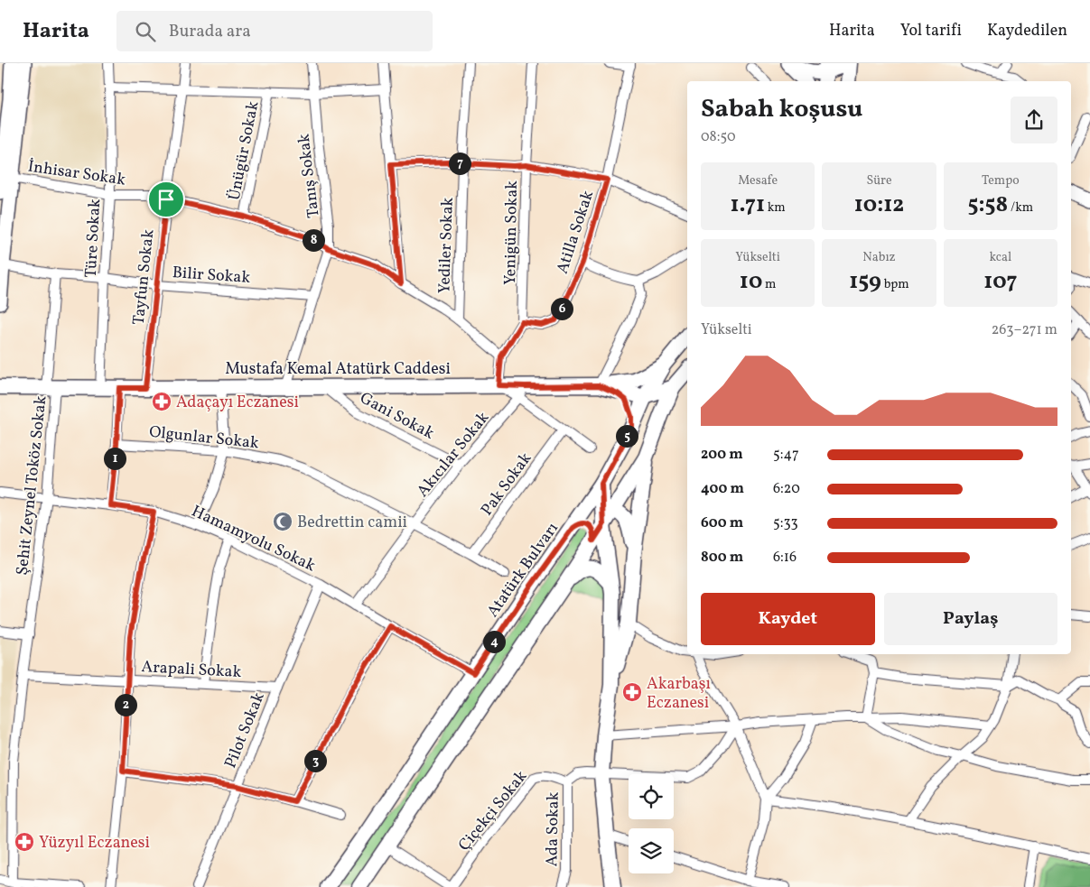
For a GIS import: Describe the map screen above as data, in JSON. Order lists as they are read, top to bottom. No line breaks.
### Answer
{"streets":{"main road":["Mustafa Kemal Atatürk Caddesi","Atatürk Bulvarı"],"street":["Ünügür Sokak","İnhisar Sokak","Tanış Sokak","Atilla Sokak","Yenigün Sokak","Türe Sokak","Yediler Sokak","Bilir Sokak","Tayfun Sokak","Gani Sokak","Olgunlar Sokak","Akıcılar Sokak","Pak Sokak","Şehit Zeynel Toköz Sokak","Hamamyolu Sokak","Arapali Sokak","Pilot Sokak","Çiçekçi Sokak","Ada Sokak"]},"crossings":[["Ünügür Sokak","İnhisar Sokak"],["İnhisar Sokak","Tanış Sokak"],["İnhisar Sokak","Türe Sokak"],["İnhisar Sokak","Yediler Sokak"],["İnhisar Sokak","Tayfun Sokak"],["Tanış Sokak","Bilir Sokak"],["Tanış Sokak","Mustafa Kemal Atatürk Caddesi"],["Atilla Sokak","Yenigün Sokak"],["Türe Sokak","Bilir Sokak"],["Türe Sokak","Mustafa Kemal Atatürk Caddesi"],["Bilir Sokak","Tayfun Sokak"],["Bilir Sokak","Şehit Zeynel Toköz Sokak"],["Tayfun Sokak","Mustafa Kemal Atatürk Caddesi"],["Mustafa Kemal Atatürk Caddesi","Gani Sokak"],["Mustafa Kemal Atatürk Caddesi","Akıcılar Sokak"],["Mustafa Kemal Atatürk Caddesi","Şehit Zeynel Toköz Sokak"],["Mustafa Kemal Atatürk Caddesi","Atatürk Bulvarı"],["Gani Sokak","Akıcılar Sokak"],["Olgunlar Sokak","Akıcılar Sokak"],["Olgunlar Sokak","Pak Sokak"],["Akıcılar Sokak","Hamamyolu Sokak"],["Şehit Zeynel Toköz Sokak","Hamamyolu Sokak"],["Şehit Zeynel Toköz Sokak","Arapali Sokak"],["Hamamyolu Sokak","Atatürk Bulvarı"],["Hamamyolu Sokak","Pilot Sokak"],["Arapali Sokak","Pilot Sokak"],["Çiçekçi Sokak","Ada Sokak"]],"places":{"pharmacy":["Adaçayı Eczanesi","Akarbaşı Eczanesi","Yüzyıl Eczanesi"],"mosque":["Bedrettin camii"]},"page":{"header":"Harita","search":"Burada ara","nav":["Harita","Yol tarifi","Kaydedilen"],"heading":["Sabah koşusu","08:50"],"pins":["7","8","6","5","1","4","2","3"],"stats":[["Mesafe","1.71 km"],["Süre","10:12"],["Tempo","5:58 /km"],["Yükselti","10 m"],["Nabız","159 bpm"],["kcal","107"]],"chart":["Yükselti","263–271 m"],"list":[{"name":"200 m","note":"5:47"},{"name":"400 m","note":"6:20"},{"name":"600 m","note":"5:33"},{"name":"800 m","note":"6:16"}],"buttons":["Kaydet","Paylaş"]}}
